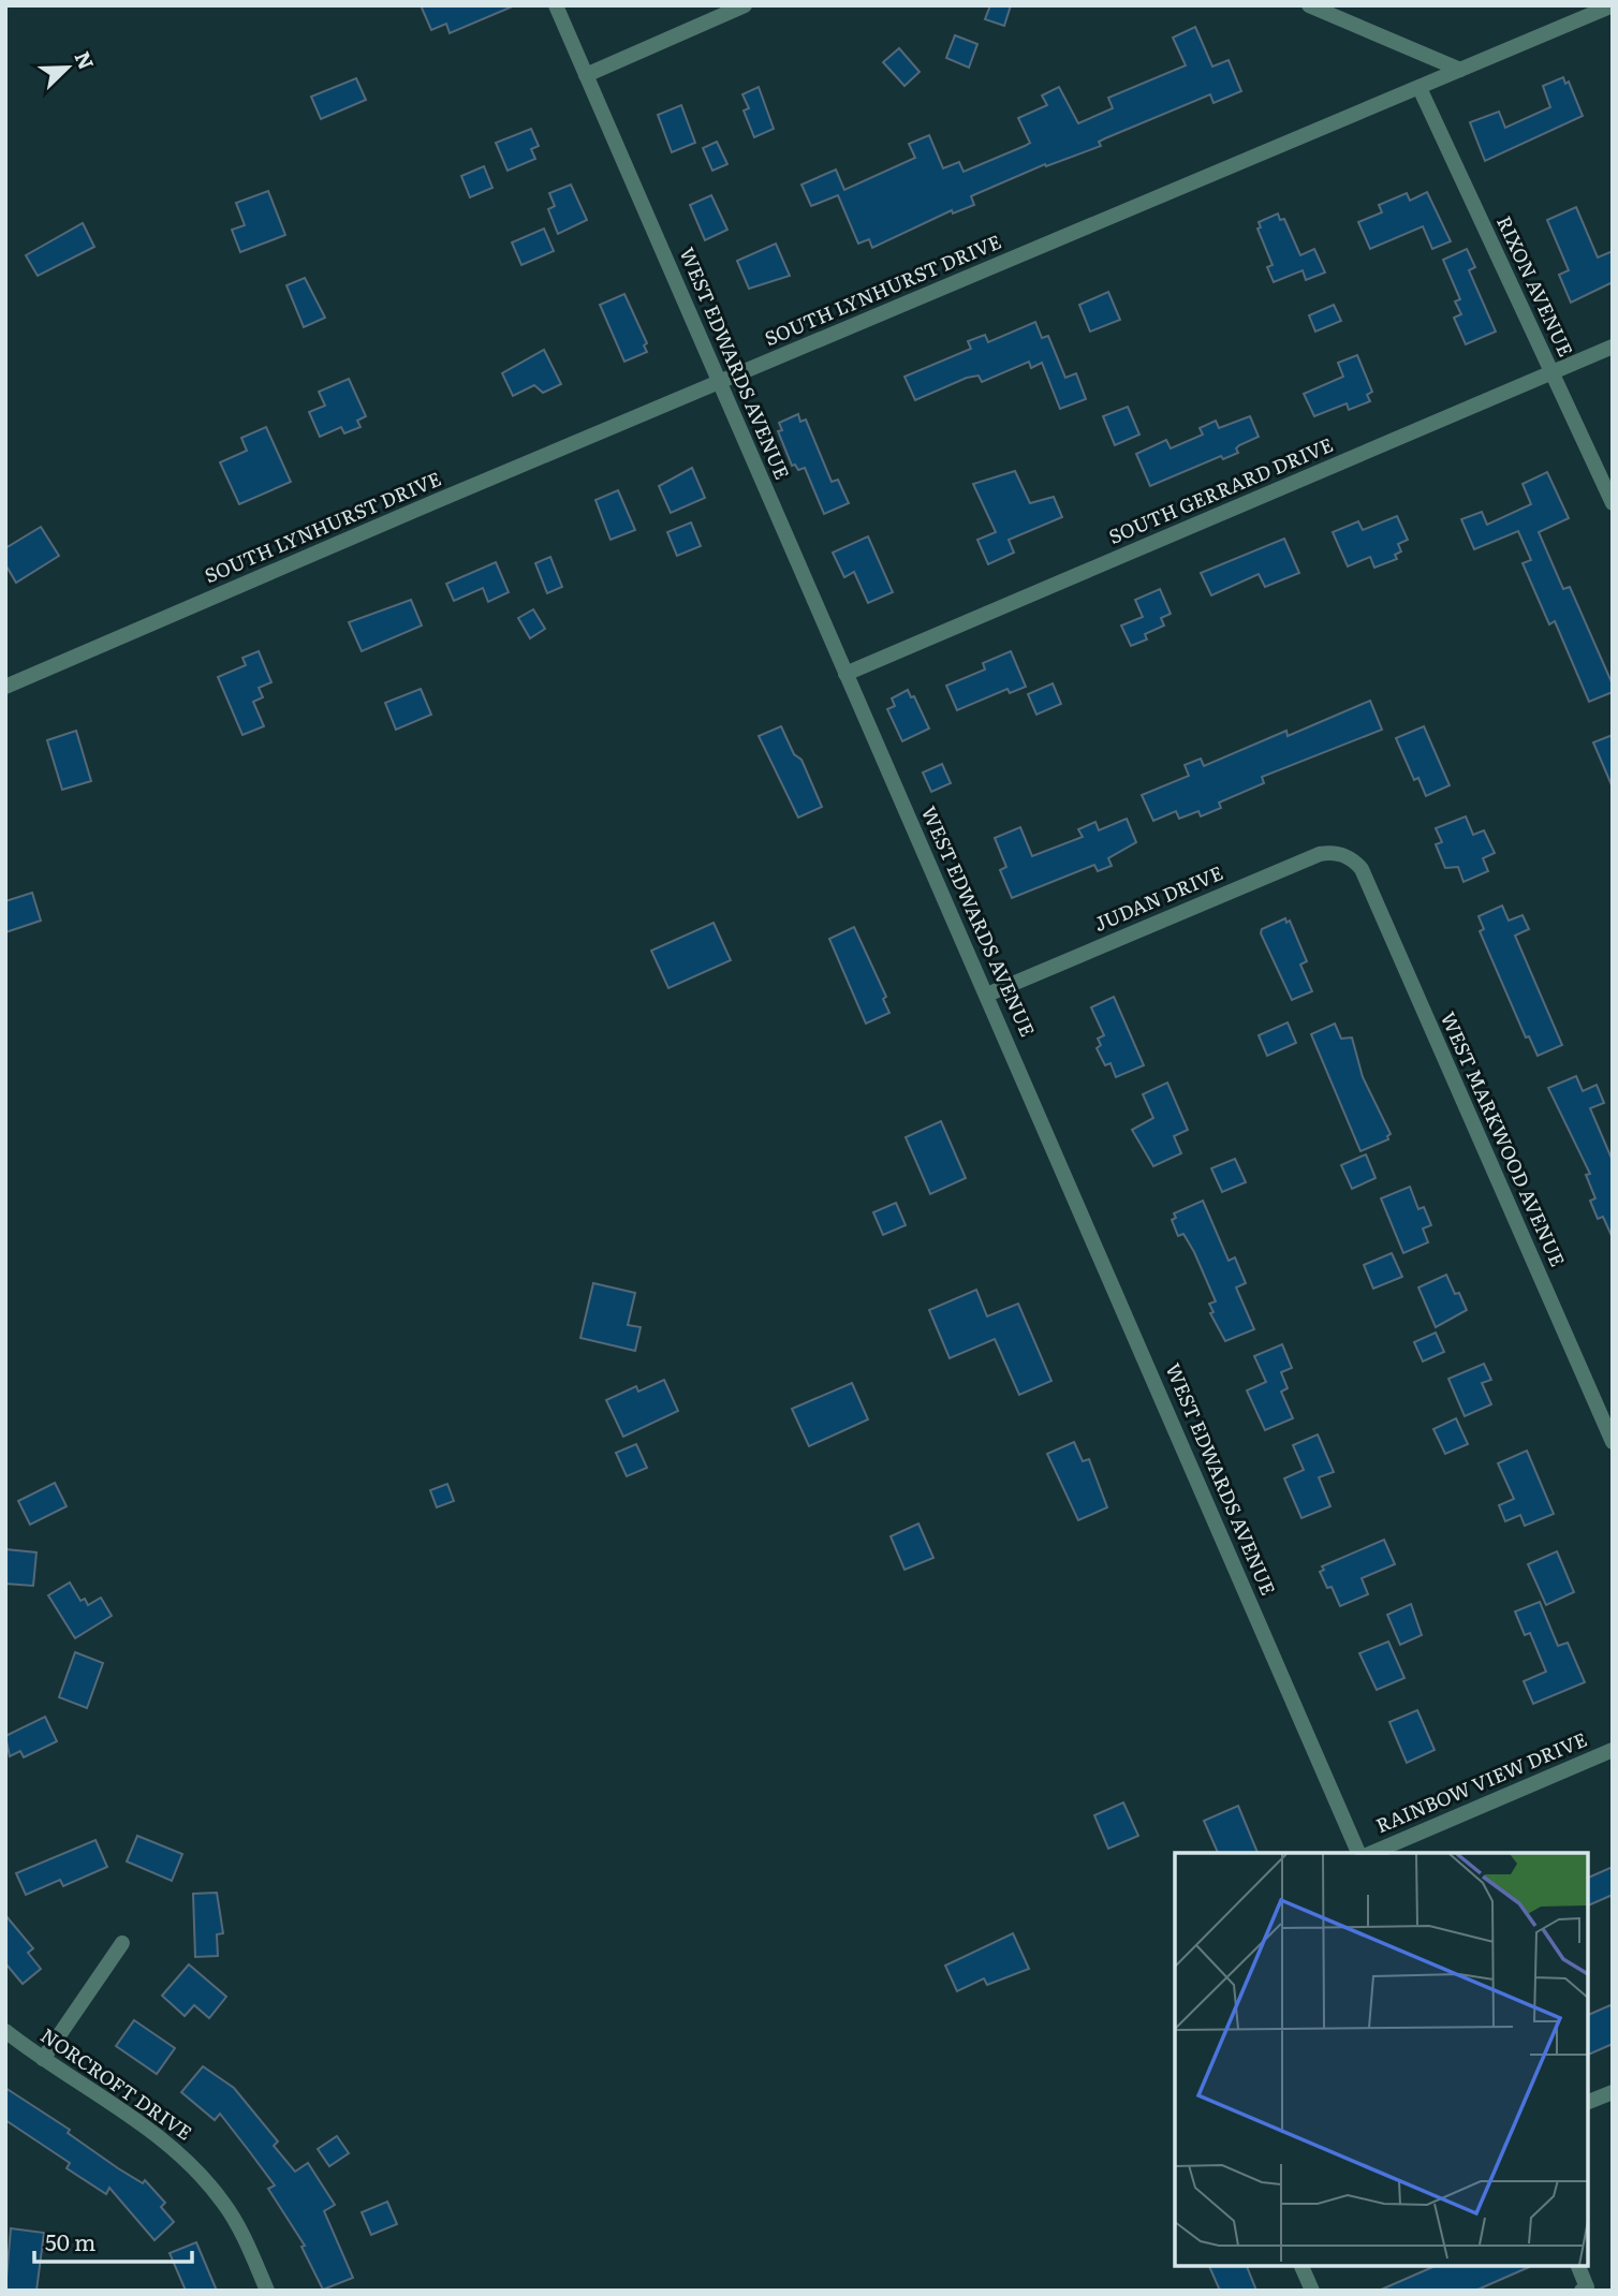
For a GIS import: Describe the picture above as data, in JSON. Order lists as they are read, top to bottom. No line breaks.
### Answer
{"streets":{"street":["RIXON AVENUE","SOUTH LYNHURST DRIVE","WEST EDWARDS AVENUE","SOUTH GERRARD DRIVE","JUDAN DRIVE","WEST MARKWOOD AVENUE","RAINBOW VIEW DRIVE","NORCROFT DRIVE"]},"crossings":[["RIXON AVENUE","SOUTH LYNHURST DRIVE"],["RIXON AVENUE","SOUTH GERRARD DRIVE"],["SOUTH LYNHURST DRIVE","WEST EDWARDS AVENUE"],["WEST EDWARDS AVENUE","SOUTH GERRARD DRIVE"],["WEST EDWARDS AVENUE","JUDAN DRIVE"],["JUDAN DRIVE","WEST MARKWOOD AVENUE"]],"scale_bar":"50 m","north":"top right"}
